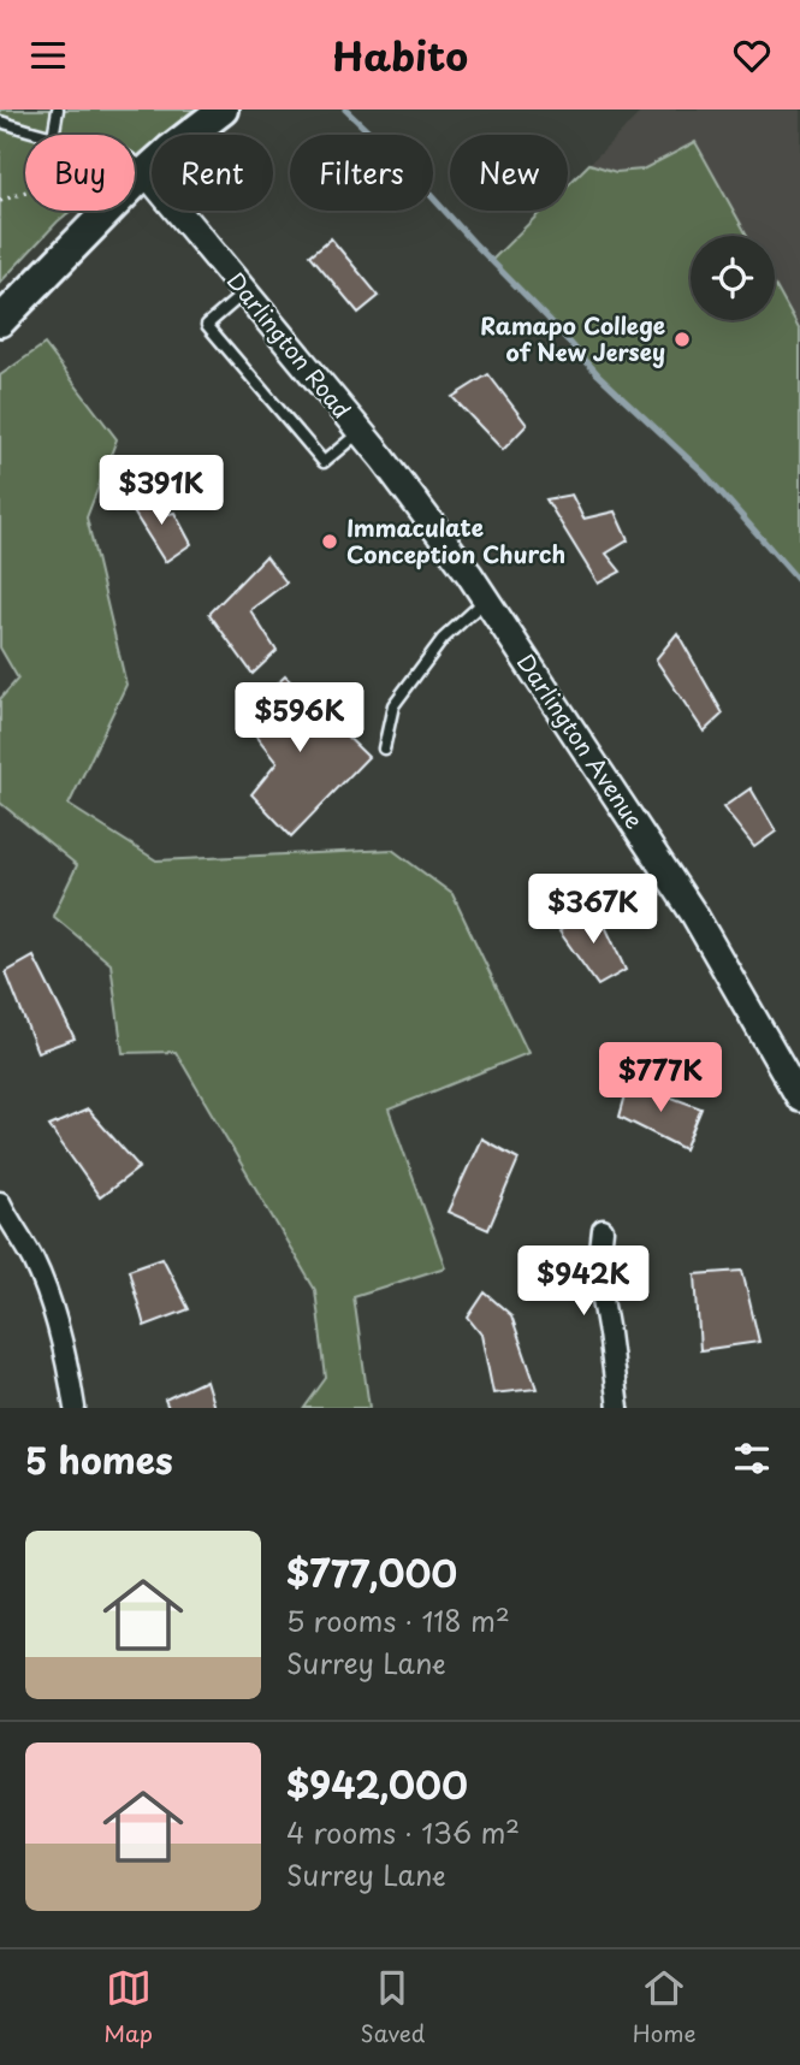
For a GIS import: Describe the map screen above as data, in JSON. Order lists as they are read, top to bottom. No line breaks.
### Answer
{"streets":{"main road":["Darlington Road","Darlington Avenue"]},"crossings":[["Darlington Road","Darlington Avenue"]],"places":["Ramapo College of New Jersey","Immaculate Conception Church"],"page":{"header":"Habito","chip":["Buy","Rent","Filters","New"],"price":["$391K","$596K","$367K","$777K","$942K"],"heading":"5 homes","list":[{"name":"$777,000","note":"5 rooms · 118 m² · Surrey Lane"},{"name":"$942,000","note":"4 rooms · 136 m² · Surrey Lane"}],"tabs":["Map","Saved","Home"]}}
